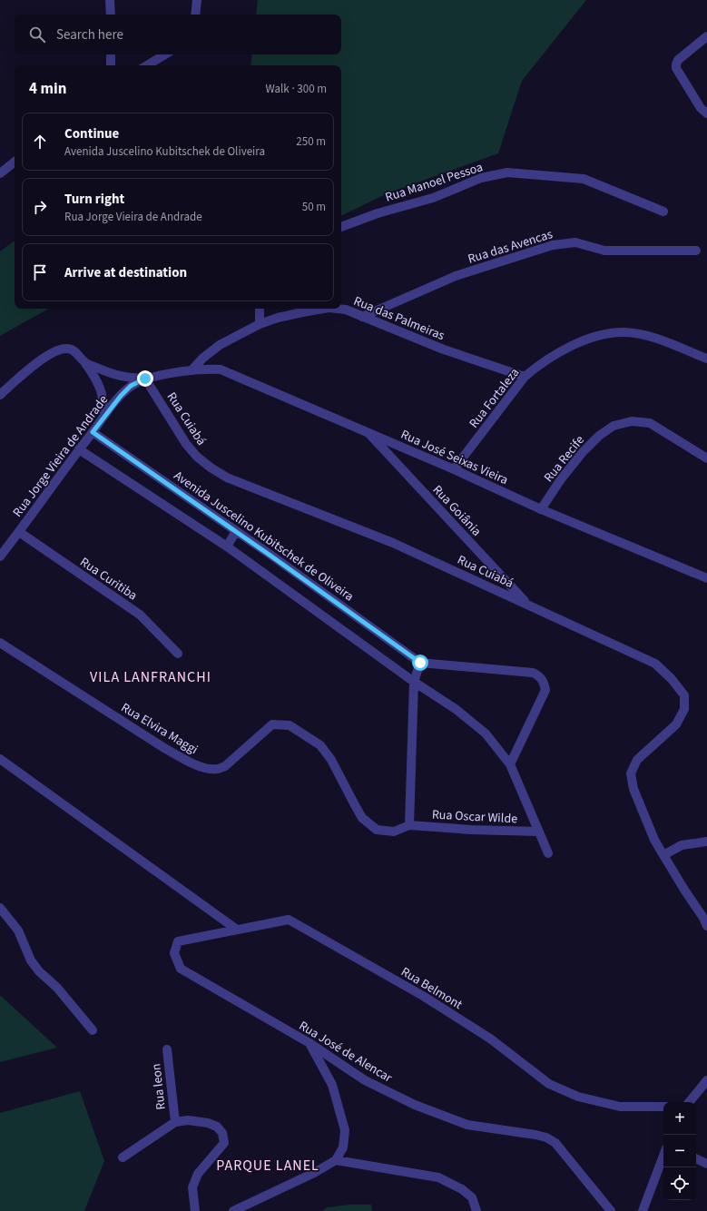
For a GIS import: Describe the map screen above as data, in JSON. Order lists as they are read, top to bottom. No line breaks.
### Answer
{"streets":{"street":["Rua Manoel Pessoa","Rua das Avencas","Rua das Palmeiras","Rua Fortaleza","Rua Cuiabá","Rua Jorge Vieira de Andrade","Rua José Seixas Vieira","Rua Recife","Rua Goiânia","Avenida Juscelino Kubitschek de Oliveira","Rua Curitiba","Rua Elvira Maggi","Rua Oscar Wilde","Rua Belmont","Rua José de Alencar","Rua leon"]},"crossings":[["Rua das Avencas","Rua das Palmeiras"],["Rua das Palmeiras","Rua Fortaleza"],["Rua das Palmeiras","Rua Jorge Vieira de Andrade"],["Rua das Palmeiras","Rua José Seixas Vieira"],["Rua Fortaleza","Rua José Seixas Vieira"],["Rua Cuiabá","Rua Jorge Vieira de Andrade"],["Rua Cuiabá","Rua Goiânia"],["Rua Jorge Vieira de Andrade","Rua José Seixas Vieira"],["Rua Jorge Vieira de Andrade","Avenida Juscelino Kubitschek de Oliveira"],["Rua Jorge Vieira de Andrade","Rua Curitiba"],["Rua José Seixas Vieira","Rua Recife"],["Rua José Seixas Vieira","Rua Goiânia"],["Rua Elvira Maggi","Rua Oscar Wilde"],["Rua Belmont","Rua José de Alencar"]],"districts":["VILA LANFRANCHI","PARQUE LANEL"],"page":{"search":"Search here","heading":["4 min","Walk · 300 m"],"list":[["Continue","Avenida Juscelino Kubitschek de Oliveira","250 m"],["Turn right","Rua Jorge Vieira de Andrade","50 m"],"Arrive at destination"],"map_buttons":["+","−"]}}
